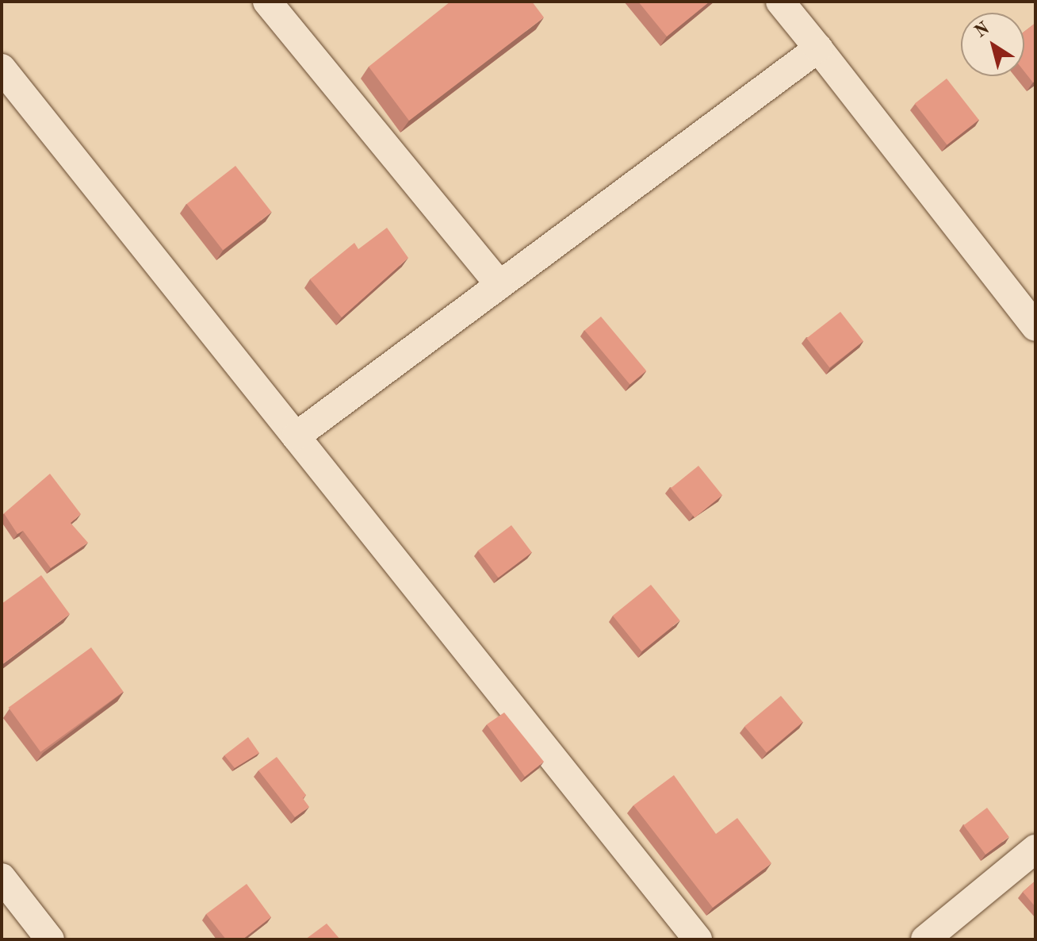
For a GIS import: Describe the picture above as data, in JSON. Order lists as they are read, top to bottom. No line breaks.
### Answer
{"north":"top left"}
